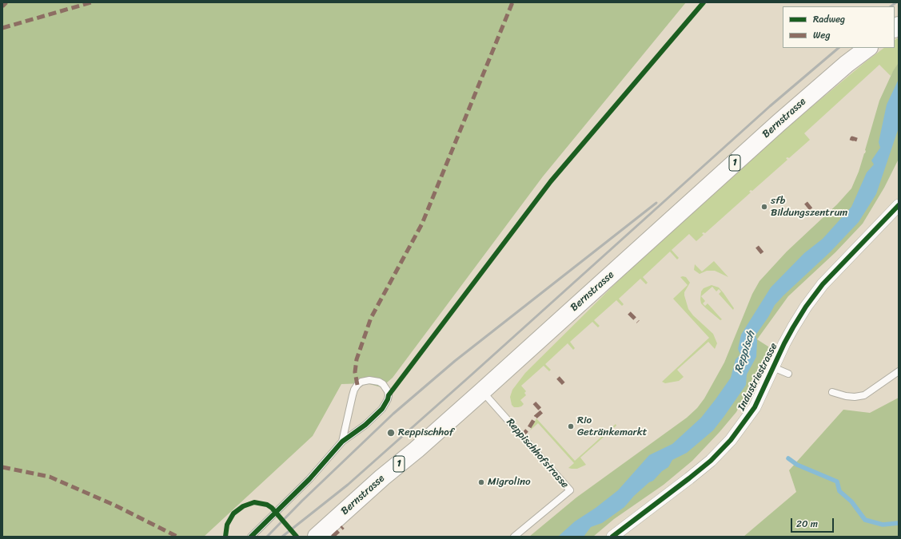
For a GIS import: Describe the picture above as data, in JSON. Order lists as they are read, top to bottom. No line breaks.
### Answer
{"streets":{"main road":["Bernstrasse","1"],"street":["Industriestrasse"],"lane":["Reppischhofstrasse"]},"crossings":[["Bernstrasse","Reppischhofstrasse"]],"water":["Reppisch"],"places":["sfb Bildungszentrum","Rio Getränkemarkt","Reppischhof","Migrolino"],"legend":["Radweg","Weg"],"scale_bar":"20 m"}
